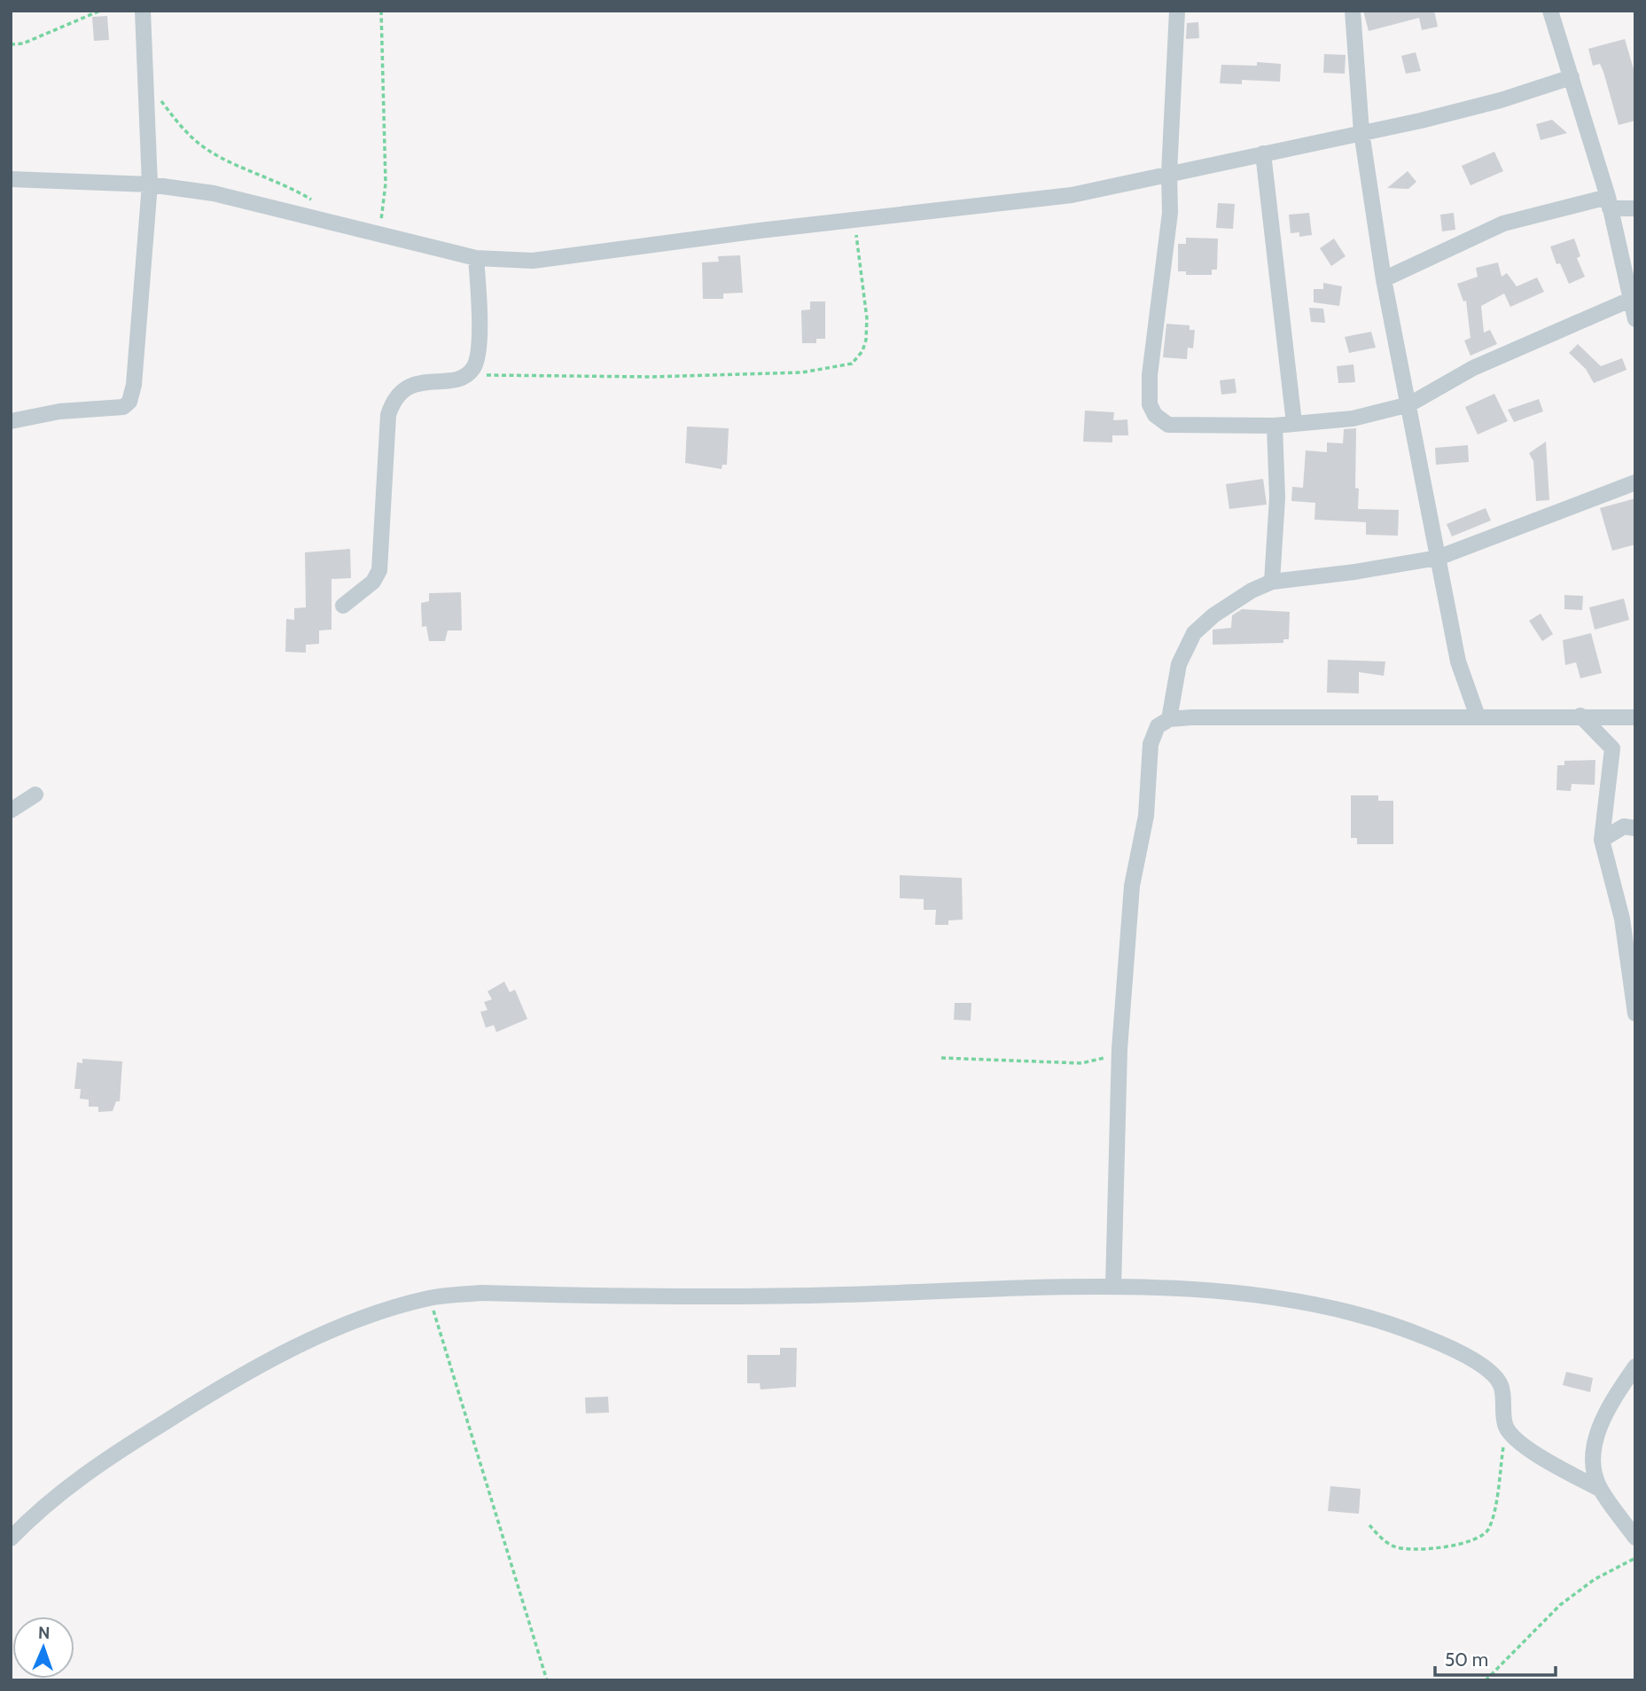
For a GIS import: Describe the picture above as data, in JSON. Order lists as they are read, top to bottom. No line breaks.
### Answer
{"scale_bar":"50 m","north":"top"}
